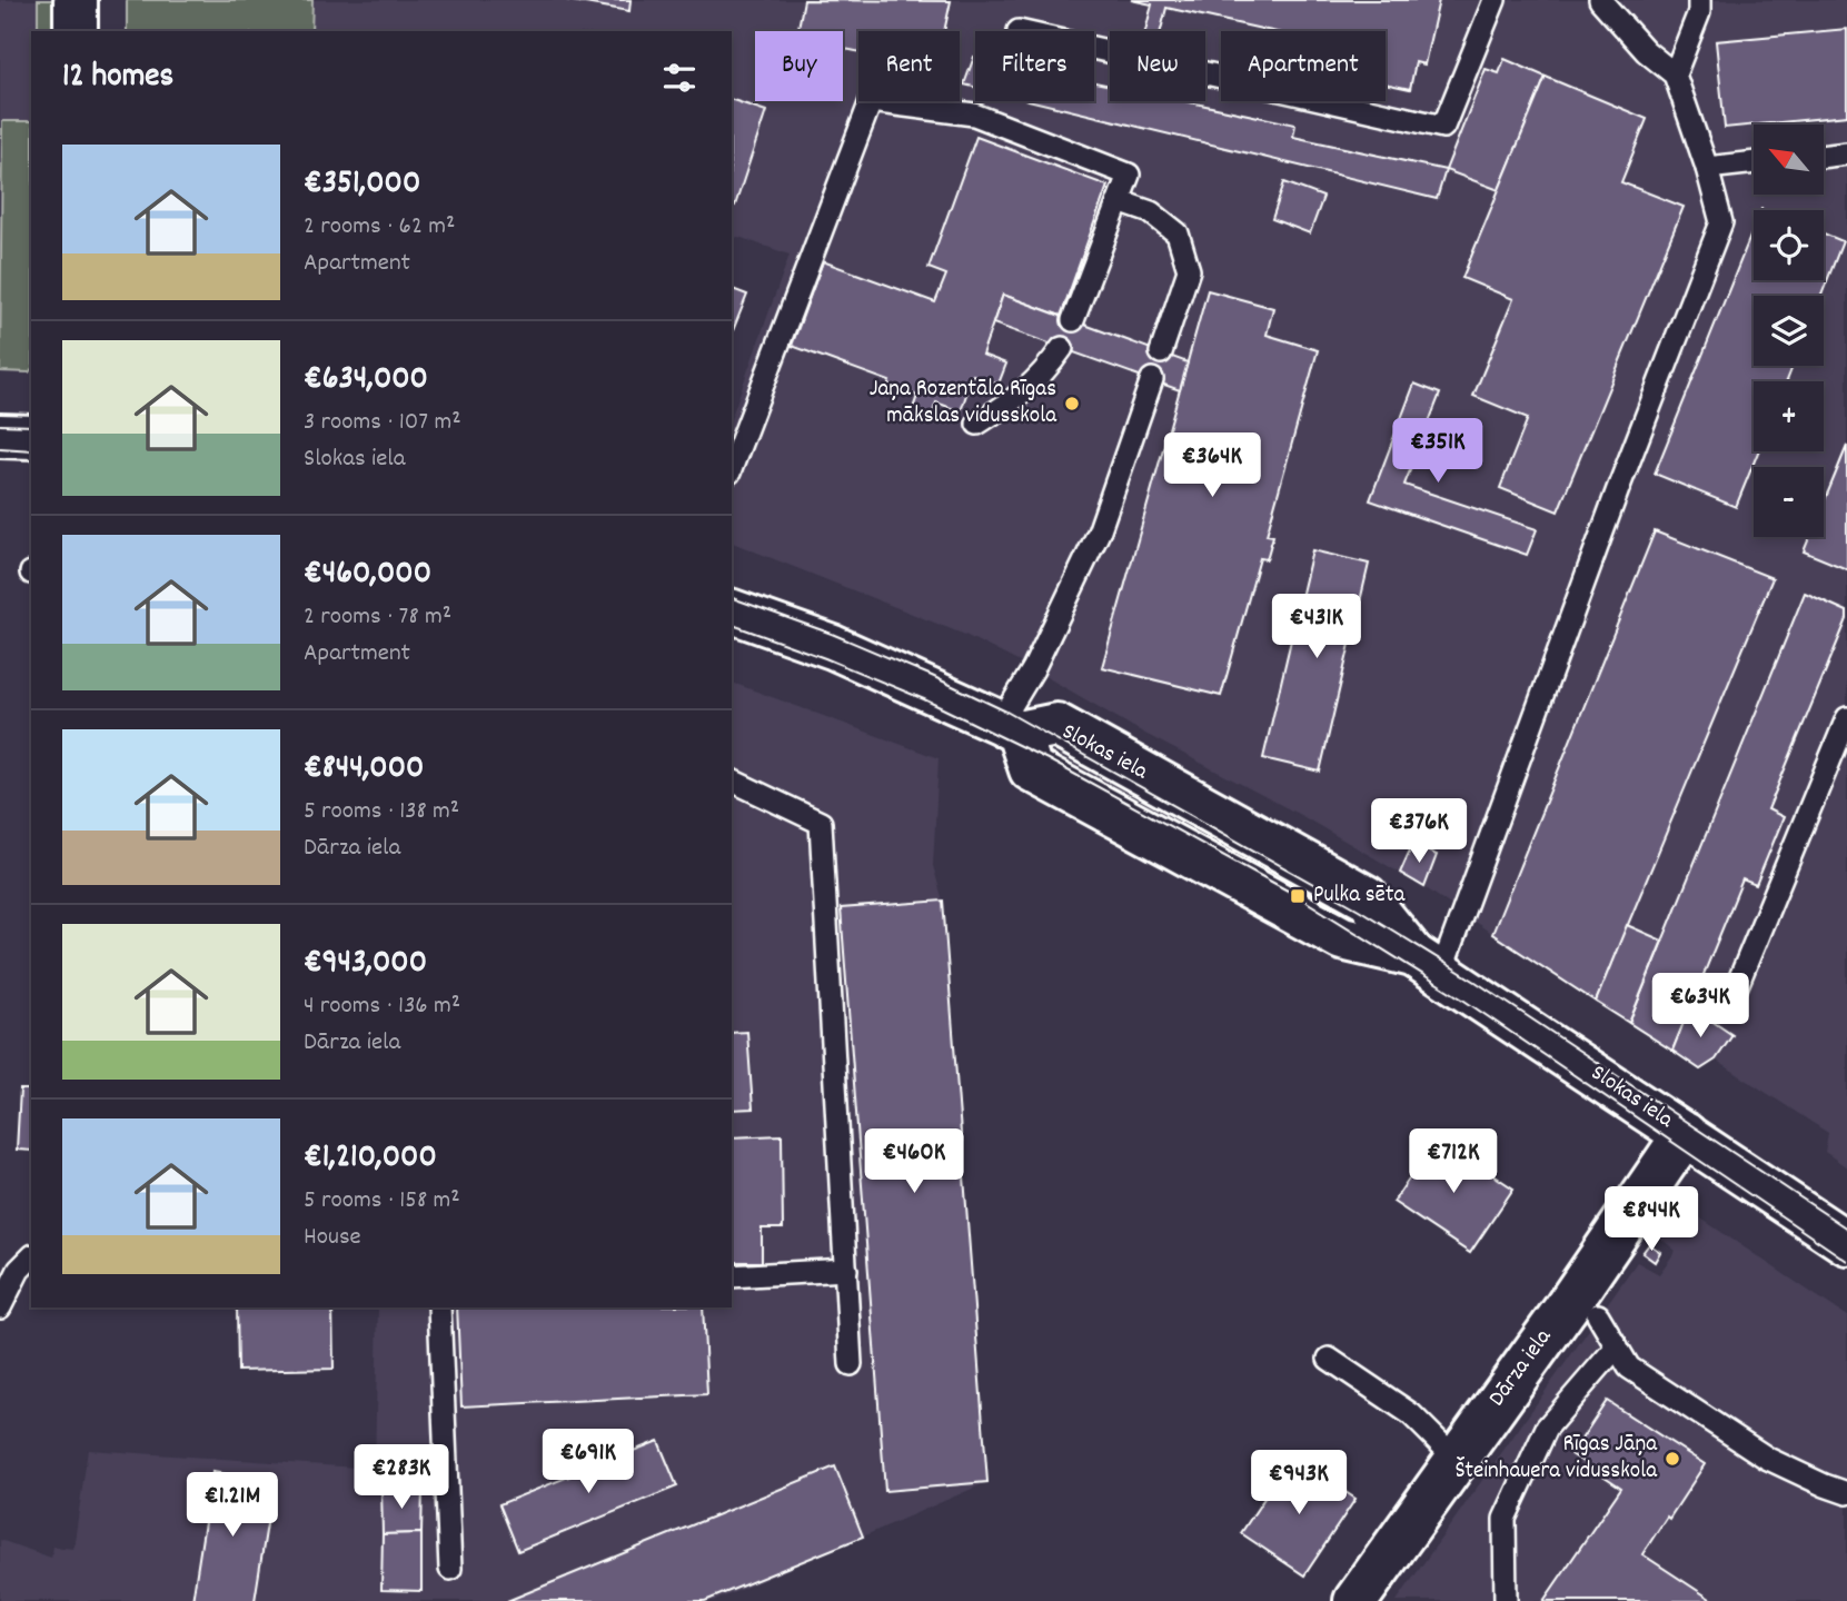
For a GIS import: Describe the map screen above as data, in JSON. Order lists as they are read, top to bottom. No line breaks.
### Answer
{"streets":{"street":["Slokas iela","Dārza iela"]},"crossings":[["Slokas iela","Dārza iela"]],"places":{"other":["Jaņa Rozentāla Rīgas mākslas vidusskola","Rīgas Jāņa Šteinhauera vidusskola"],"transit":["Pulka sēta"]},"north":"top left","page":{"chip":["Buy","Rent","Filters","New","Apartment"],"heading":"12 homes","map_buttons":["+","−"],"list":[{"name":"€351,000","note":"2 rooms · 62 m² · Apartment"},{"name":"€634,000","note":"3 rooms · 107 m² · Slokas iela"},{"name":"€460,000","note":"2 rooms · 78 m² · Apartment"},{"name":"€844,000","note":"5 rooms · 138 m² · Dārza iela"},{"name":"€943,000","note":"4 rooms · 136 m² · Dārza iela"},{"name":"€1,210,000","note":"5 rooms · 158 m² · House"}],"price":["€351K","€364K","€431K","€376K","€634K","€460K","€712K","€844K","€691K","€283K","€943K","€1.21M"]}}
